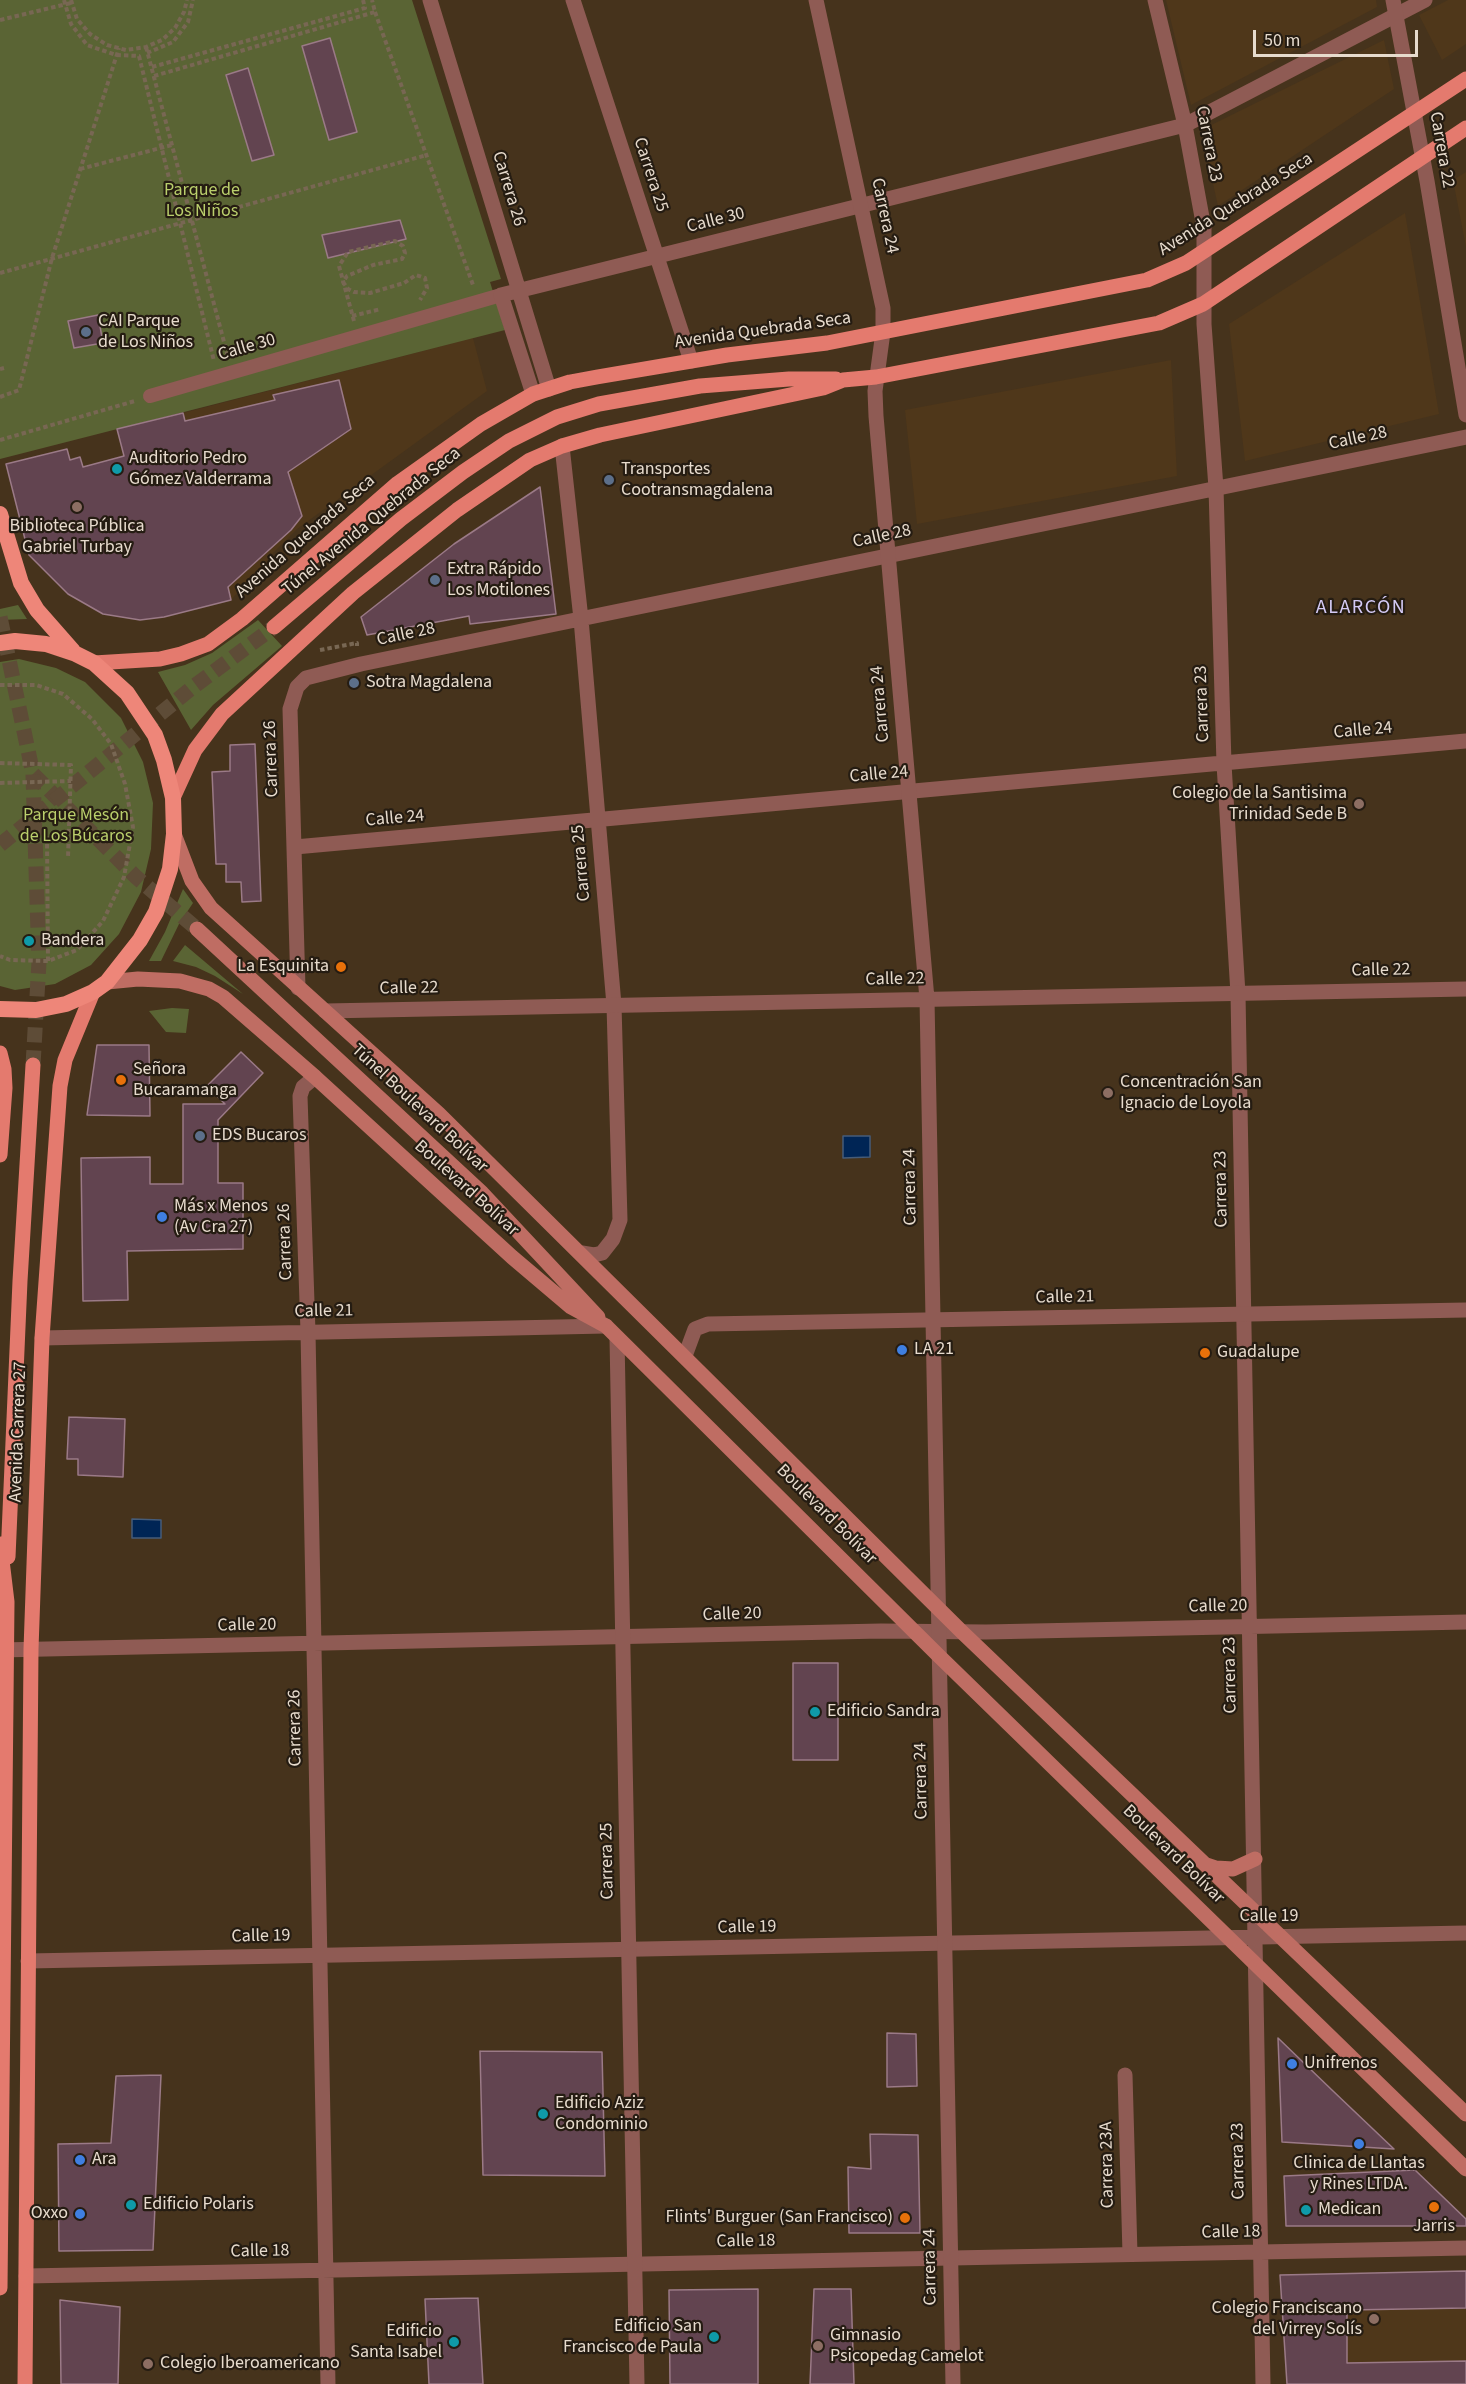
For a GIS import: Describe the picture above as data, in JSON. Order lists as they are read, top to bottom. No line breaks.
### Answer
{"streets":{"main road":["Avenida Quebrada Seca","Túnel Avenida Quebrada Seca","Túnel Boulevard Bolívar","Boulevard Bolívar","Avenida Carrera 27"],"street":["Carrera 23","Carrera 22","Carrera 25","Carrera 26","Carrera 24","Calle 30","Calle 28","Calle 24","Calle 22","Calle 21","Calle 20","Calle 19","Carrera 23A","Calle 18"]},"crossings":[["Carrera 23","Avenida Quebrada Seca"],["Carrera 23","Calle 30"],["Carrera 23","Calle 28"],["Carrera 23","Calle 24"],["Carrera 23","Calle 22"],["Carrera 23","Boulevard Bolívar"],["Carrera 23","Calle 21"],["Carrera 23","Calle 20"],["Carrera 23","Calle 19"],["Carrera 23","Calle 18"],["Carrera 22","Avenida Quebrada Seca"],["Carrera 22","Calle 30"],["Carrera 25","Avenida Quebrada Seca"],["Carrera 25","Calle 30"],["Carrera 25","Calle 28"],["Carrera 25","Calle 24"],["Carrera 25","Calle 22"],["Carrera 25","Boulevard Bolívar"],["Carrera 25","Calle 20"],["Carrera 25","Calle 19"],["Carrera 25","Calle 18"],["Carrera 26","Avenida Quebrada Seca"],["Carrera 26","Calle 30"],["Carrera 26","Calle 28"],["Carrera 26","Calle 24"],["Carrera 26","Boulevard Bolívar"],["Carrera 26","Calle 21"],["Carrera 26","Calle 20"],["Carrera 26","Calle 19"],["Carrera 26","Calle 18"],["Avenida Quebrada Seca","Carrera 24"],["Carrera 24","Calle 30"],["Carrera 24","Calle 28"],["Carrera 24","Calle 24"],["Carrera 24","Calle 22"],["Carrera 24","Boulevard Bolívar"],["Carrera 24","Calle 21"],["Carrera 24","Calle 20"],["Carrera 24","Calle 19"],["Carrera 24","Calle 18"],["Calle 22","Boulevard Bolívar"],["Túnel Boulevard Bolívar","Boulevard Bolívar"],["Túnel Boulevard Bolívar","Calle 21"],["Boulevard Bolívar","Calle 21"],["Boulevard Bolívar","Calle 20"],["Boulevard Bolívar","Calle 19"],["Calle 21","Avenida Carrera 27"],["Avenida Carrera 27","Calle 20"],["Avenida Carrera 27","Calle 19"],["Avenida Carrera 27","Calle 18"],["Carrera 23A","Calle 18"]],"districts":["ALARCÓN"],"parks":["Parque de Los Niños","Parque Mesón de Los Búcaros"],"places":["CAI Parque de Los Niños","Auditorio Pedro Gómez Valderrama","Transportes Cootransmagdalena","Biblioteca Pública Gabriel Turbay","Extra Rápido Los Motilones","Sotra Magdalena","Colegio de la Santisima Trinidad Sede B","Bandera","La Esquinita","Señora Bucaramanga","Concentración San Ignacio de Loyola","EDS Bucaros","Más x Menos (Av Cra 27)","LA 21","Guadalupe","Edificio Sandra","Unifrenos","Edificio Aziz Condominio","Clinica de Llantas y Rines LTDA.","Ara","Edificio Polaris","Jarris","Medican","Oxxo","Flints' Burguer (San Francisco)","Colegio Franciscano del Virrey Solís","Edificio San Francisco de Paula","Edificio Santa Isabel","Gimnasio Psicopedag Camelot","Colegio Iberoamericano"],"scale_bar":"50 m"}
